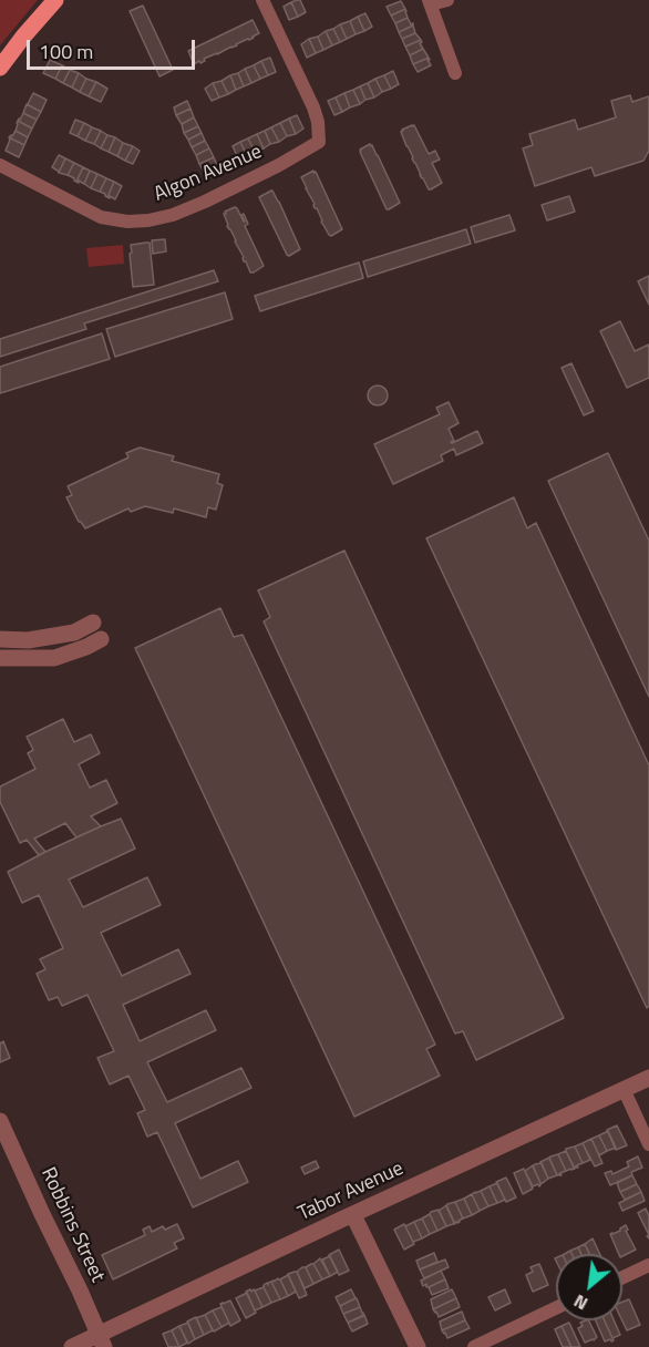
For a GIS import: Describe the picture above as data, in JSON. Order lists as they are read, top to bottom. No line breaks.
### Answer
{"streets":{"street":["Algon Avenue","Tabor Avenue","Robbins Street"]},"crossings":[["Tabor Avenue","Robbins Street"]],"scale_bar":"100 m","north":"bottom left"}
